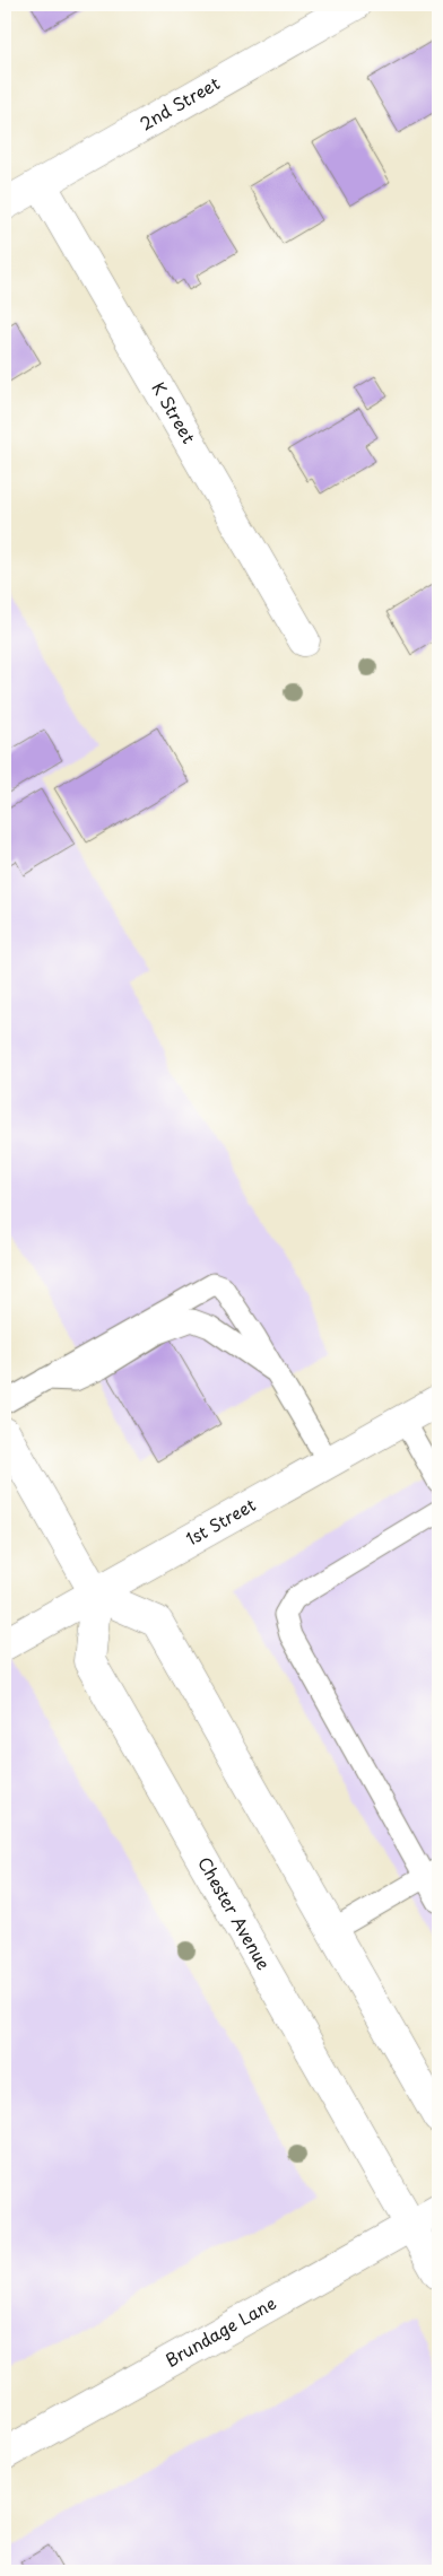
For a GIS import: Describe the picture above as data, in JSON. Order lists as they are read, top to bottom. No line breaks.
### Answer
{"streets":{"main road":["2nd Street","K Street","1st Street","Chester Avenue","Brundage Lane"]},"crossings":[["2nd Street","K Street"],["1st Street","Chester Avenue"],["Chester Avenue","Brundage Lane"]]}
